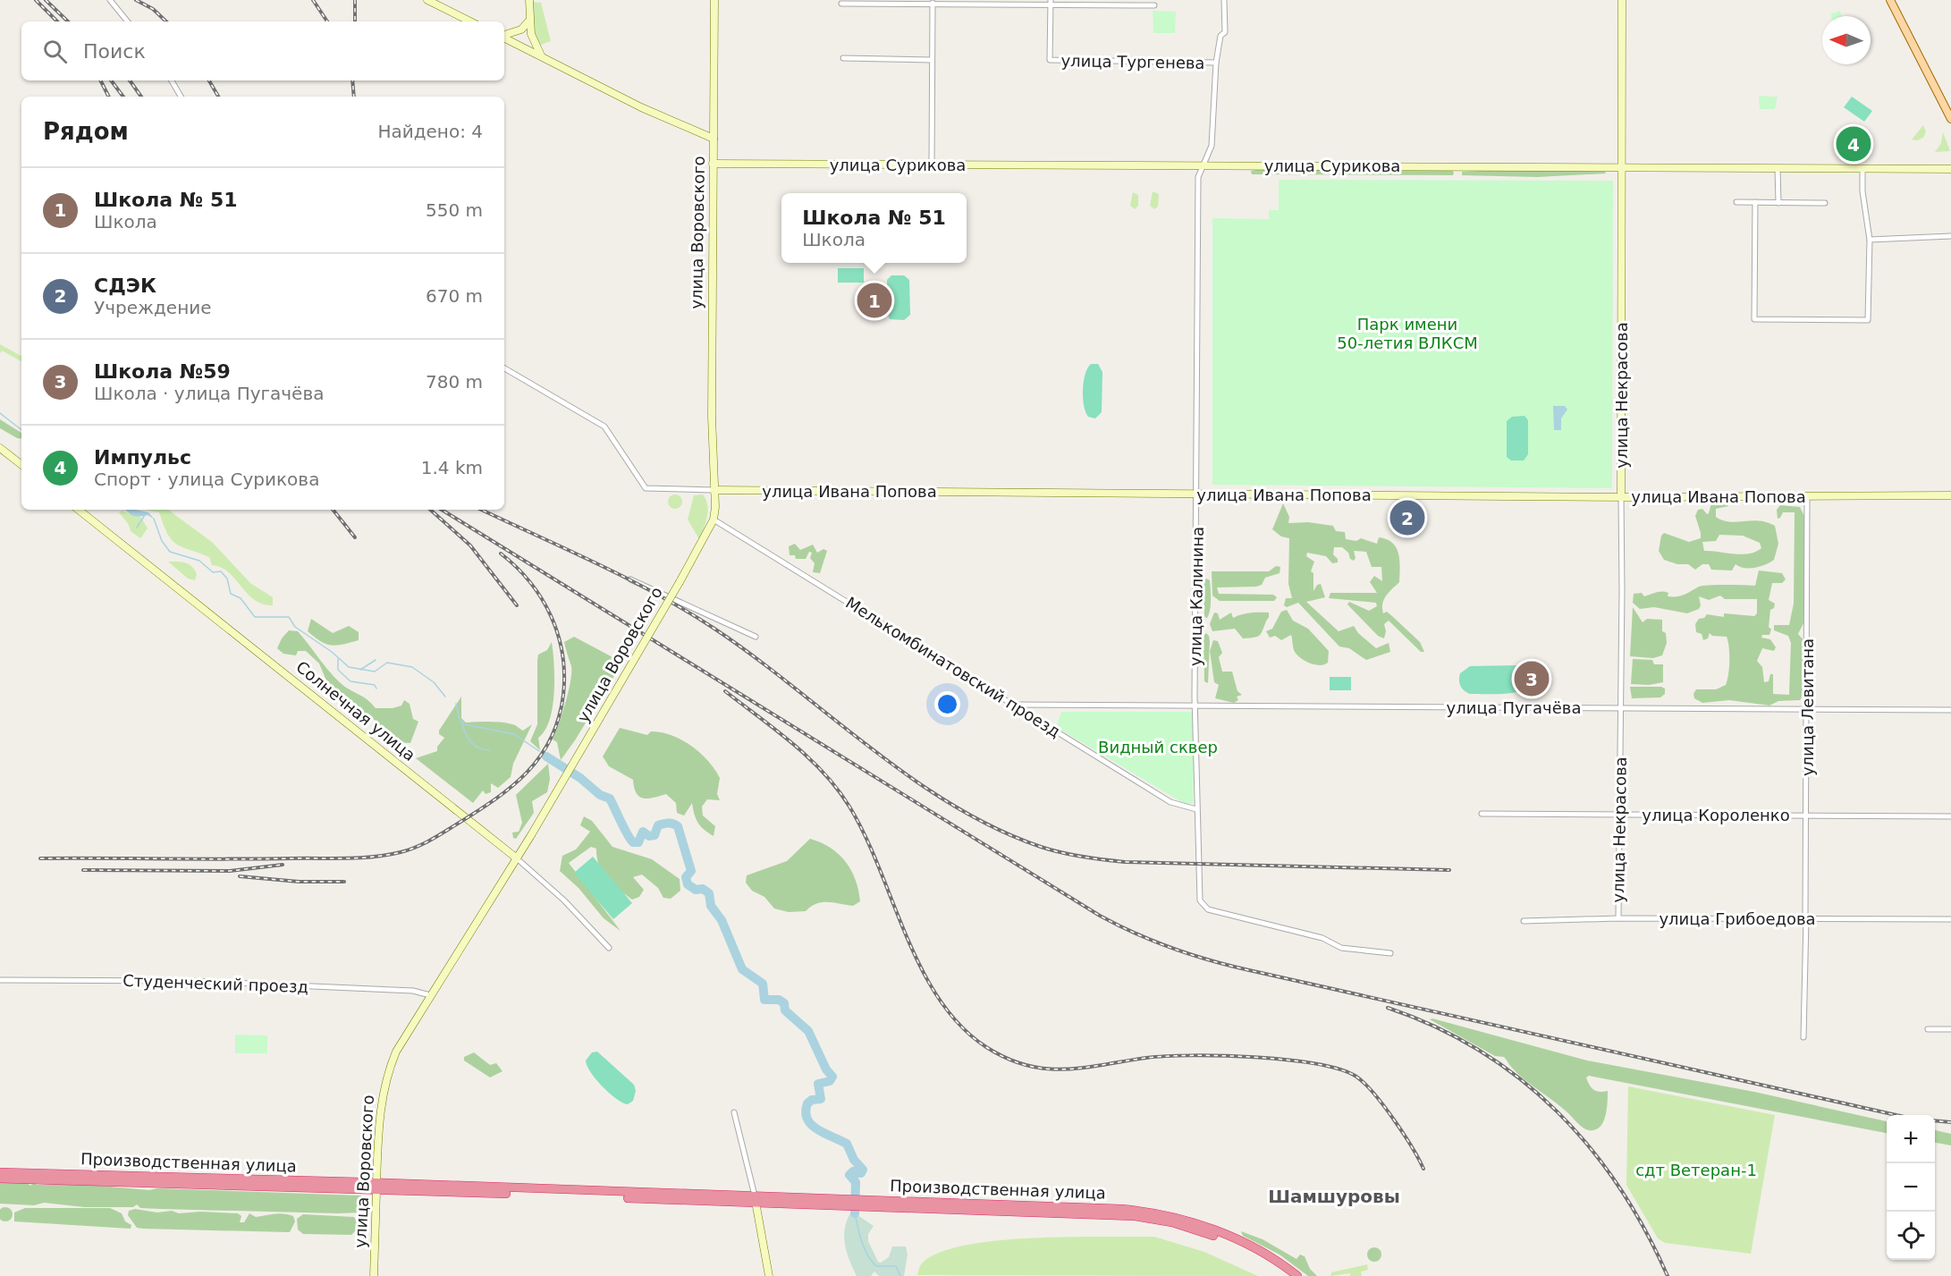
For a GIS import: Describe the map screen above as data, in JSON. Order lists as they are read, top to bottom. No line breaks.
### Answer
{"streets":{"highway":["Производственная улица"],"main road":["улица Сурикова","улица Воровского","улица Некрасова","улица Ивана Попова","Солнечная улица"],"street":["улица Тургенева","улица Калинина","Мелькомбинатовский проезд","улица Пугачёва","улица Левитана","улица Короленко","улица Грибоедова","Студенческий проезд"]},"crossings":[["улица Тургенева","улица Калинина"],["улица Сурикова","улица Воровского"],["улица Сурикова","улица Некрасова"],["улица Сурикова","улица Калинина"],["улица Воровского","улица Ивана Попова"],["улица Воровского","Мелькомбинатовский проезд"],["улица Воровского","Солнечная улица"],["улица Воровского","Студенческий проезд"],["улица Воровского","Производственная улица"],["улица Некрасова","улица Ивана Попова"],["улица Некрасова","улица Пугачёва"],["улица Некрасова","улица Короленко"],["улица Некрасова","улица Грибоедова"],["улица Ивана Попова","улица Калинина"],["улица Ивана Попова","улица Левитана"],["улица Калинина","Мелькомбинатовский проезд"],["улица Калинина","улица Пугачёва"],["Мелькомбинатовский проезд","улица Пугачёва"],["улица Пугачёва","улица Левитана"],["улица Левитана","улица Короленко"],["улица Левитана","улица Грибоедова"]],"districts":["Шамшуровы"],"parks":["Парк имени 50-летия ВЛКСМ","Видный сквер","сдт Ветеран-1"],"north":"left","page":{"search":"Поиск","heading":["Рядом","Найдено: 4"],"pins":["4","1","2","3"],"list":[{"mark":"1","name":"Школа № 51","note":"Школа","value":"550 m"},{"mark":"2","name":"СДЭК","note":"Учреждение","value":"670 m"},{"mark":"3","name":"Школа №59","note":"Школа · улица Пугачёва","value":"780 m"},{"mark":"4","name":"Импульс","note":"Спорт · улица Сурикова","value":"1.4 km"}],"popup":["Школа № 51","Школа"],"map_buttons":["+","−"]}}
